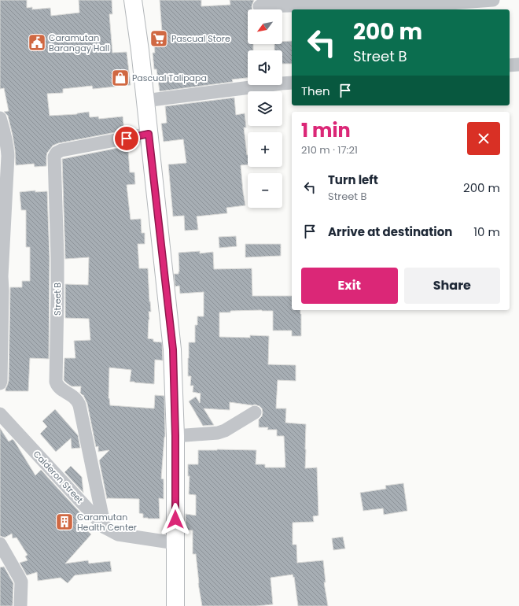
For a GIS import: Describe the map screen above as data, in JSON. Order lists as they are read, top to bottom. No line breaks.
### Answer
{"streets":{"street":["Street B","Calderon Street"]},"crossings":[["Street B","Calderon Street"]],"places":{"supermarket":["Pascual Store"],"public building":["Caramutan Barangay Hall"],"shop":["Pascual Talipapa"],"building":["Caramutan Health Center"]},"north":"bottom left","page":{"map_buttons":["+","−"],"turn":["200 m","Street B"],"then":"Then","heading":["1 min","210 m · 17:21"],"list":[{"name":"Turn left","note":"Street B","value":"200 m"},{"name":"Arrive at destination","value":"10 m"}],"buttons":["Exit","Share"]}}
